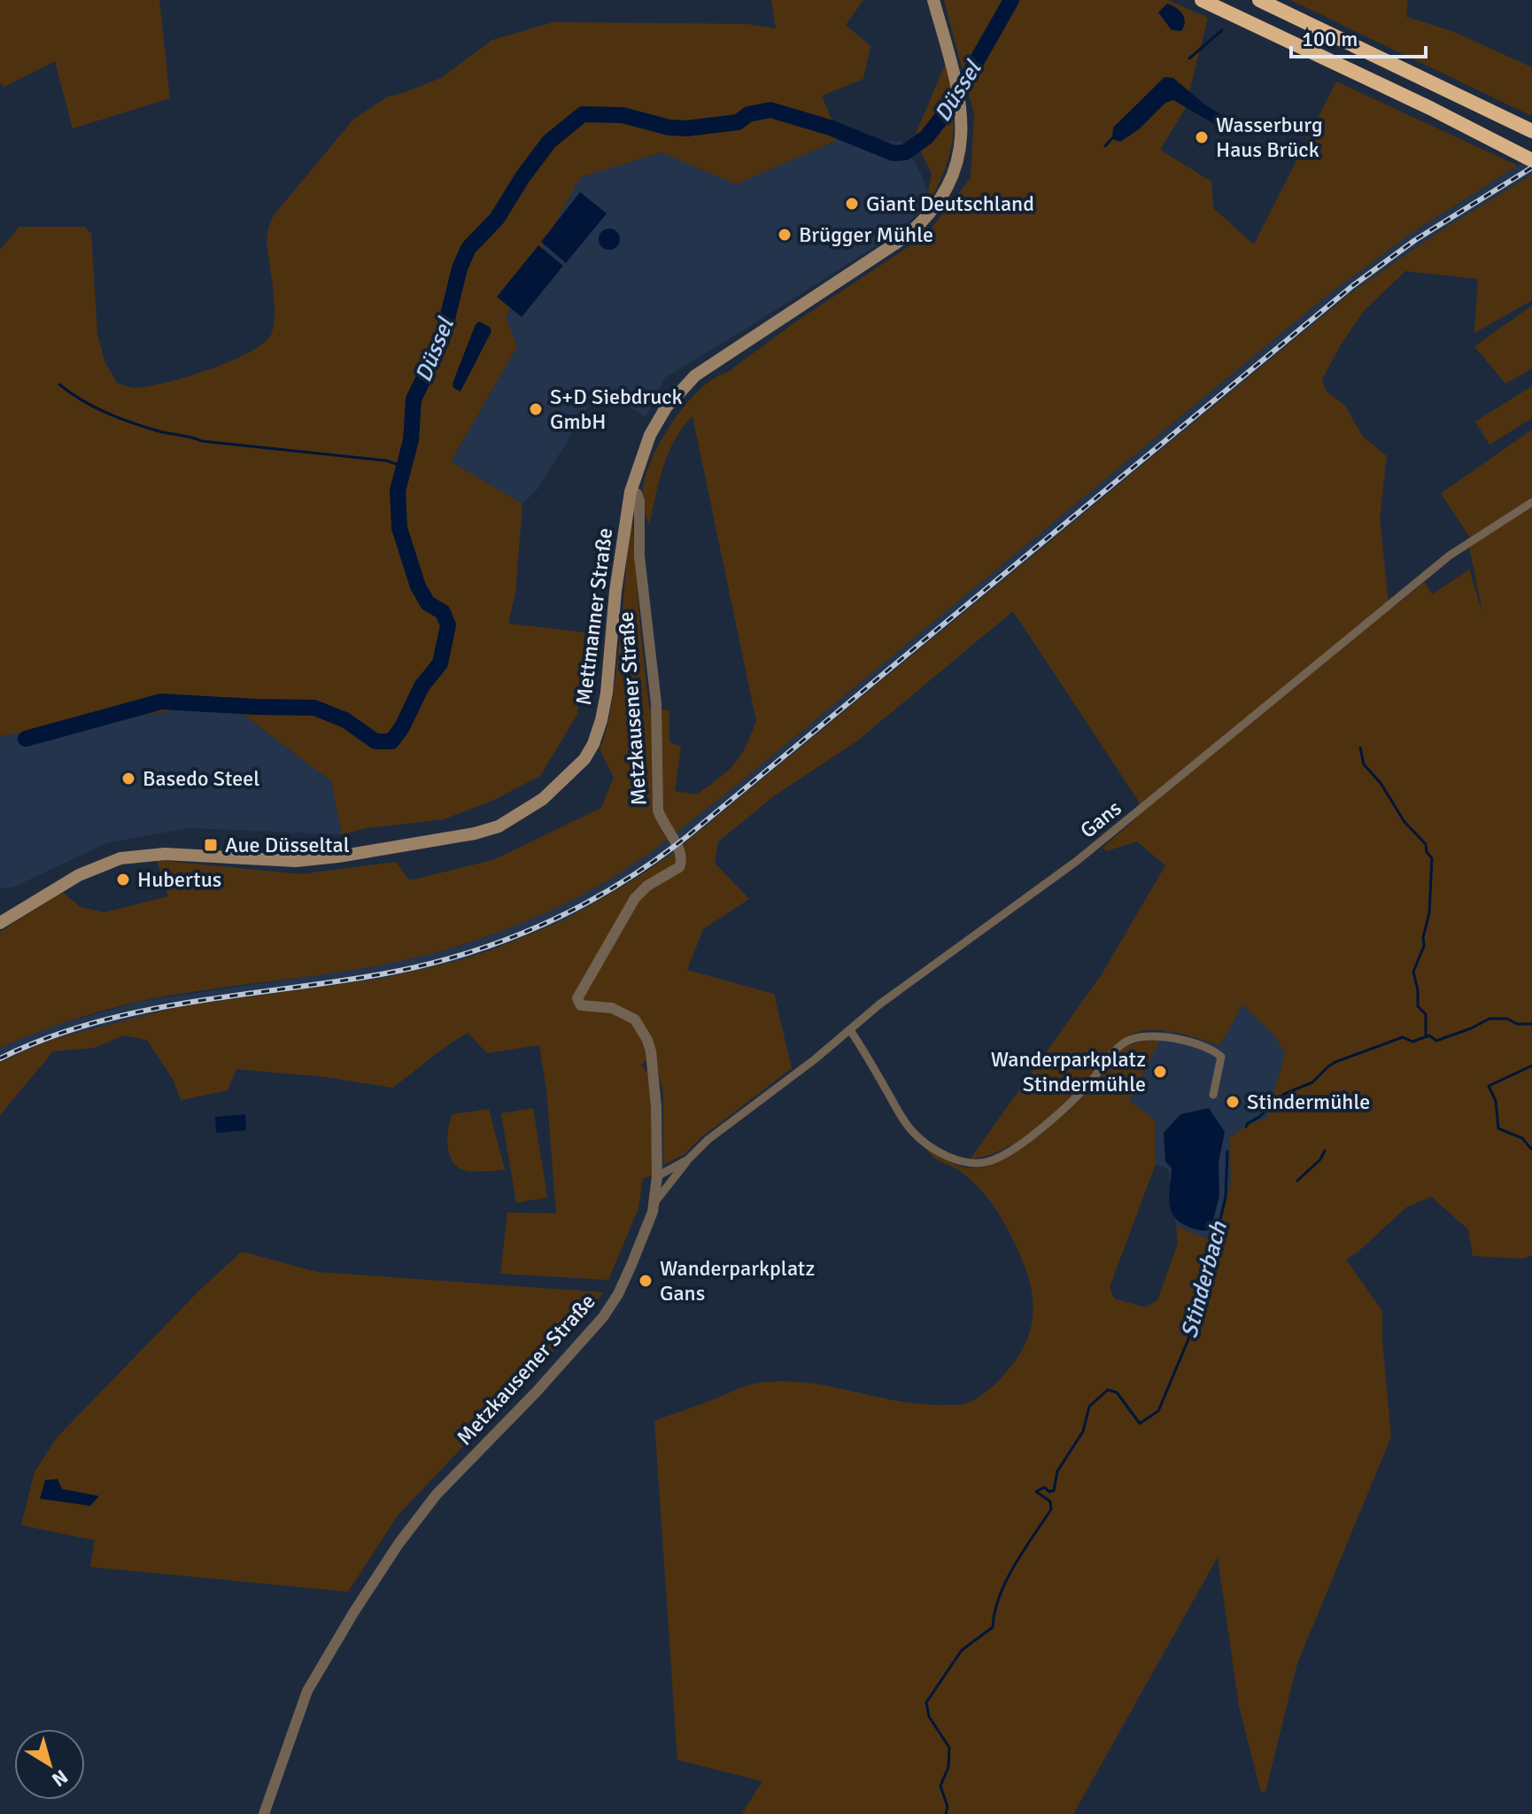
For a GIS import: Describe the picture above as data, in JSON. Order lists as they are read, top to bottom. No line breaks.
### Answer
{"streets":{"main road":["Mettmanner Straße"],"street":["Metzkausener Straße","Gans"]},"crossings":[["Mettmanner Straße","Metzkausener Straße"],["Metzkausener Straße","Gans"]],"water":["Düssel","Stinderbach"],"places":{"other":["Wasserburg Haus Brück","Giant Deutschland","Brügger Mühle","S+D Siebdruck GmbH","Basedo Steel","Hubertus","Wanderparkplatz Stindermühle","Stindermühle","Wanderparkplatz Gans"],"transit":["Aue Düsseltal"]},"scale_bar":"100 m","north":"bottom right"}
